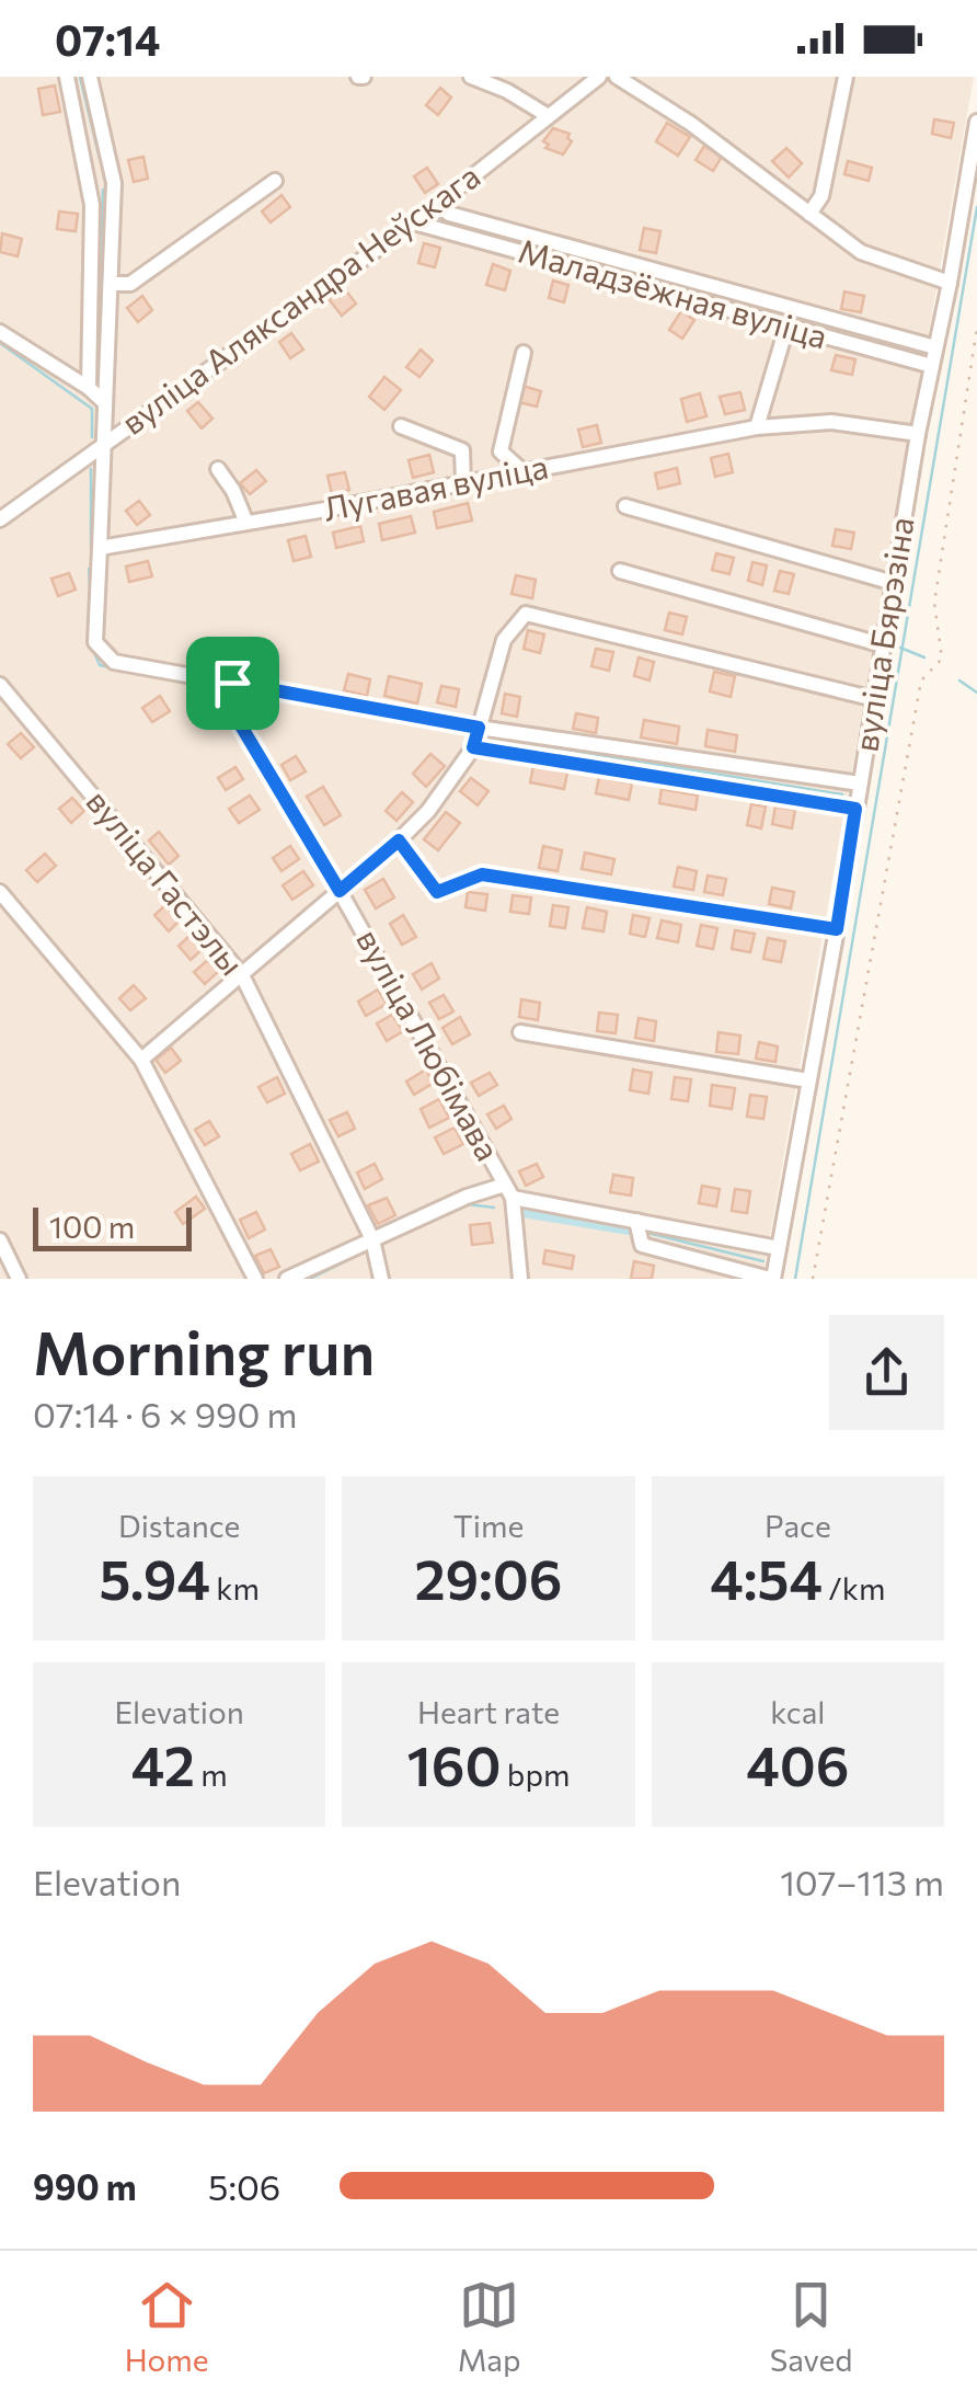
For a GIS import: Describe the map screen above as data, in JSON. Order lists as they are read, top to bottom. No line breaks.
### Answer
{"streets":{"street":["Маладзёжная вуліца","вуліца Аляксандра Неўскага","Лугавая вуліца","вуліца Бярэзіна","вуліца Гастэлы","вуліца Любімава"]},"crossings":[["Маладзёжная вуліца","вуліца Аляксандра Неўскага"],["Маладзёжная вуліца","вуліца Бярэзіна"],["Лугавая вуліца","вуліца Бярэзіна"]],"scale_bar":"100 m","page":{"status":"07:14","scale":"100 m","heading":["Morning run","07:14 · 6 × 990 m"],"stats":[["Distance","5.94 km"],["Time","29:06"],["Pace","4:54 /km"],["Elevation","42 m"],["Heart rate","160 bpm"],["kcal","406"]],"chart":["Elevation","107–113 m"],"list":[{"name":"990 m","note":"5:06"}],"tabs":["Home","Map","Saved"]}}
